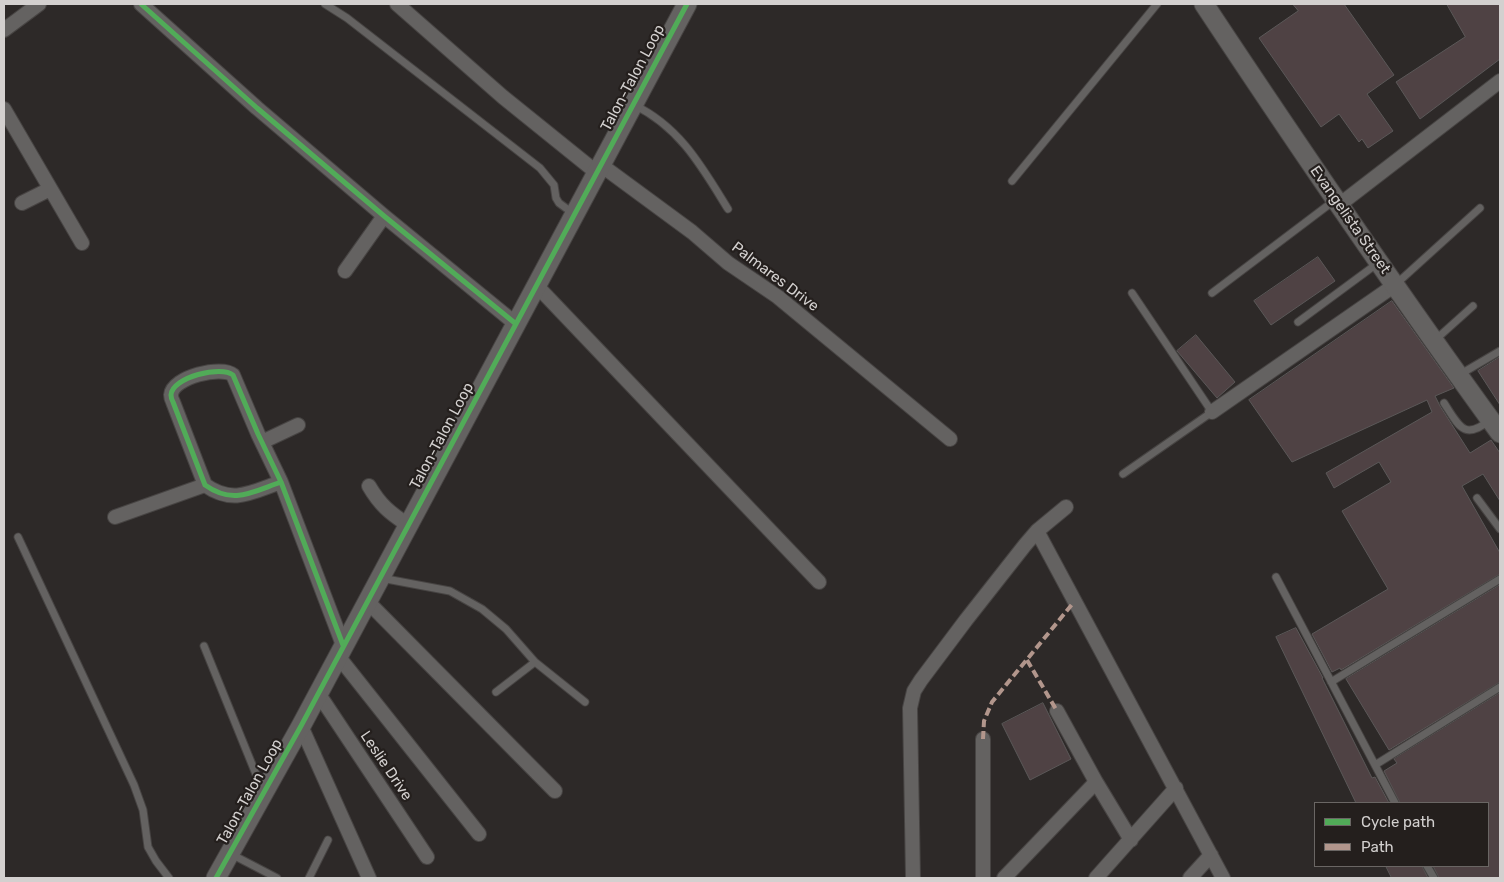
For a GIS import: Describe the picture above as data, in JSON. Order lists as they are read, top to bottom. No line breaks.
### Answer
{"streets":{"street":["Talon-Talon Loop","Evangelista Street","Palmares Drive","Leslie Drive"]},"crossings":[["Talon-Talon Loop","Palmares Drive"],["Talon-Talon Loop","Leslie Drive"]],"legend":["Cycle path","Path"]}
